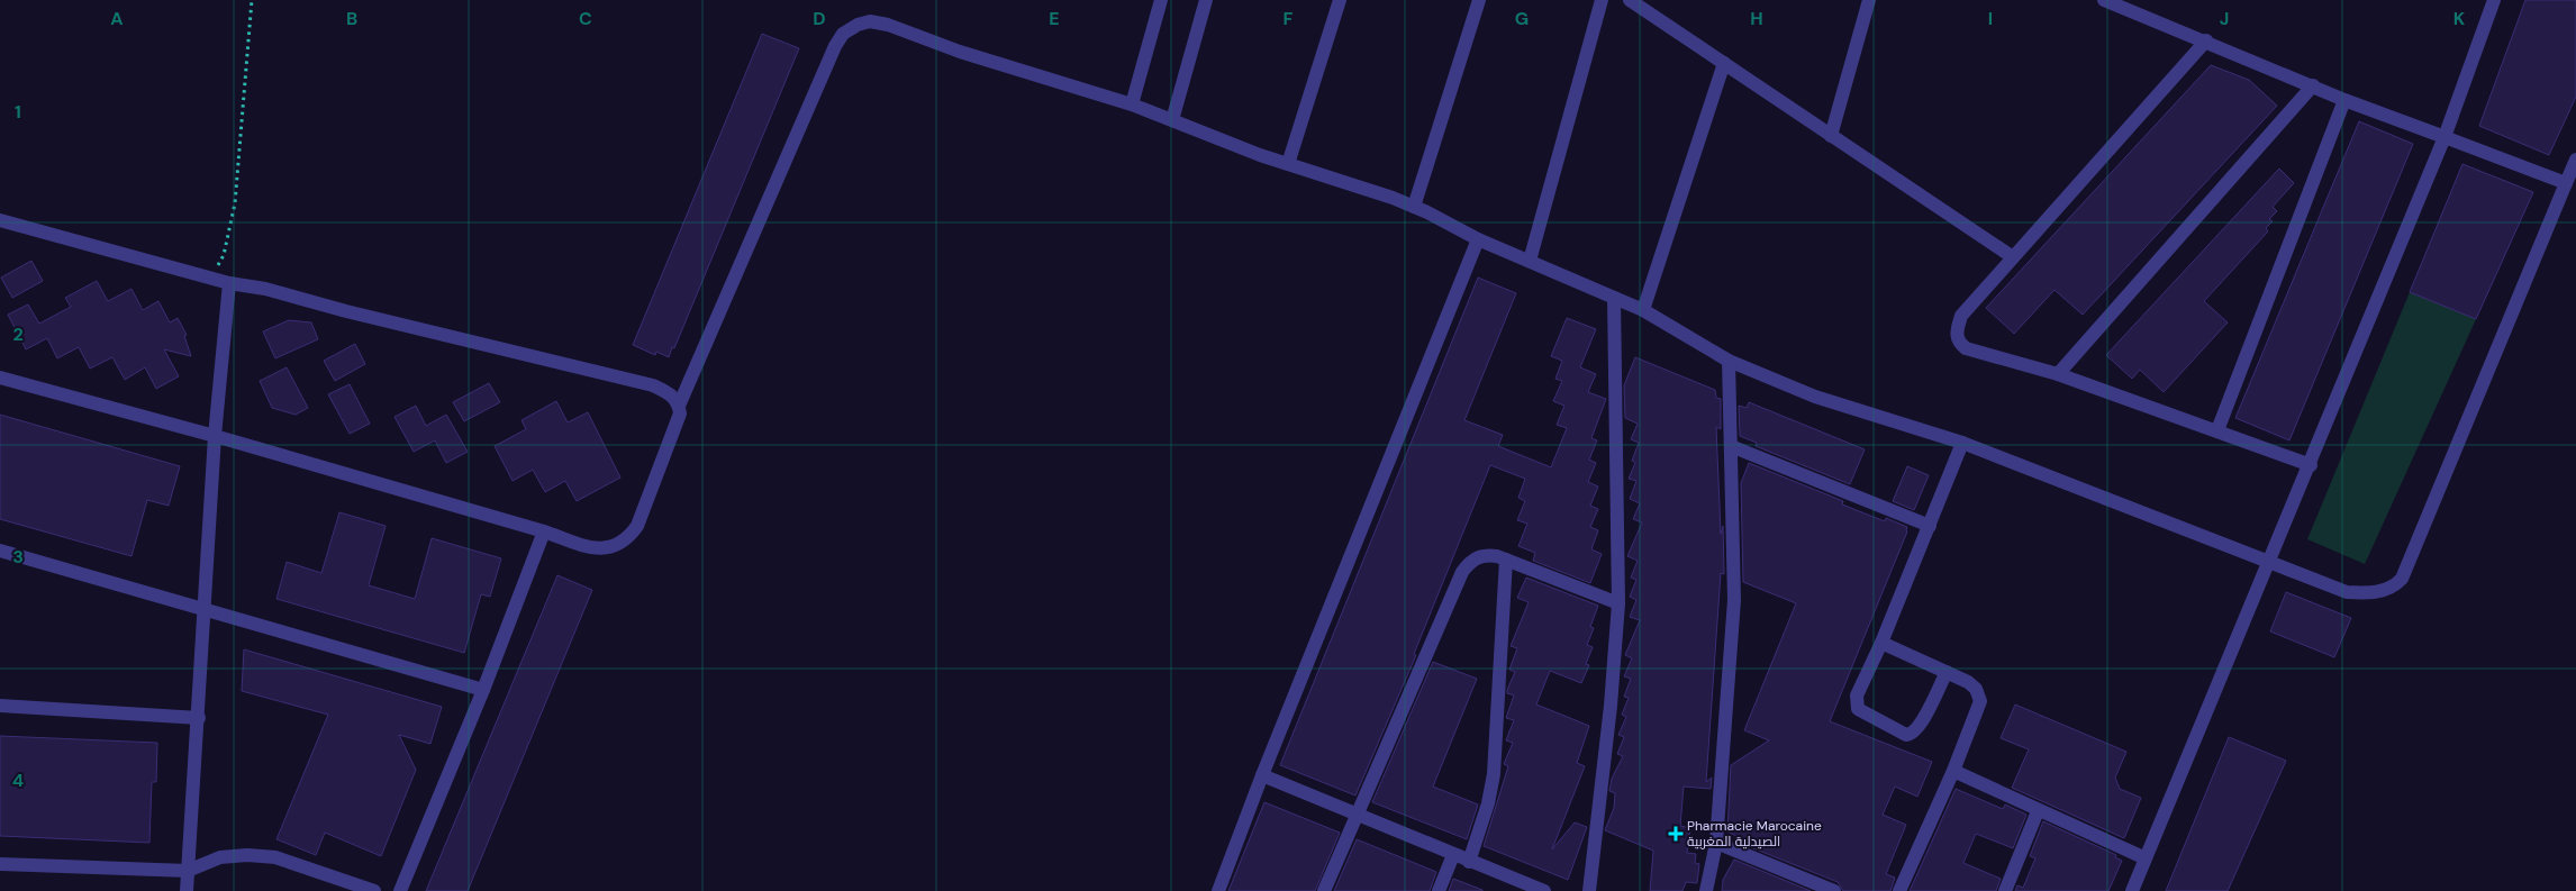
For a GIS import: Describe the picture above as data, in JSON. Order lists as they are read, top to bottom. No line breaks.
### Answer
{"places":{"health":["Pharmacie Marocaine الصيدلية المغربية"]},"grid":{"columns":["A","B","C","D","E","F","G","H","I","J","K"],"rows":["1","2","3","4"]}}
